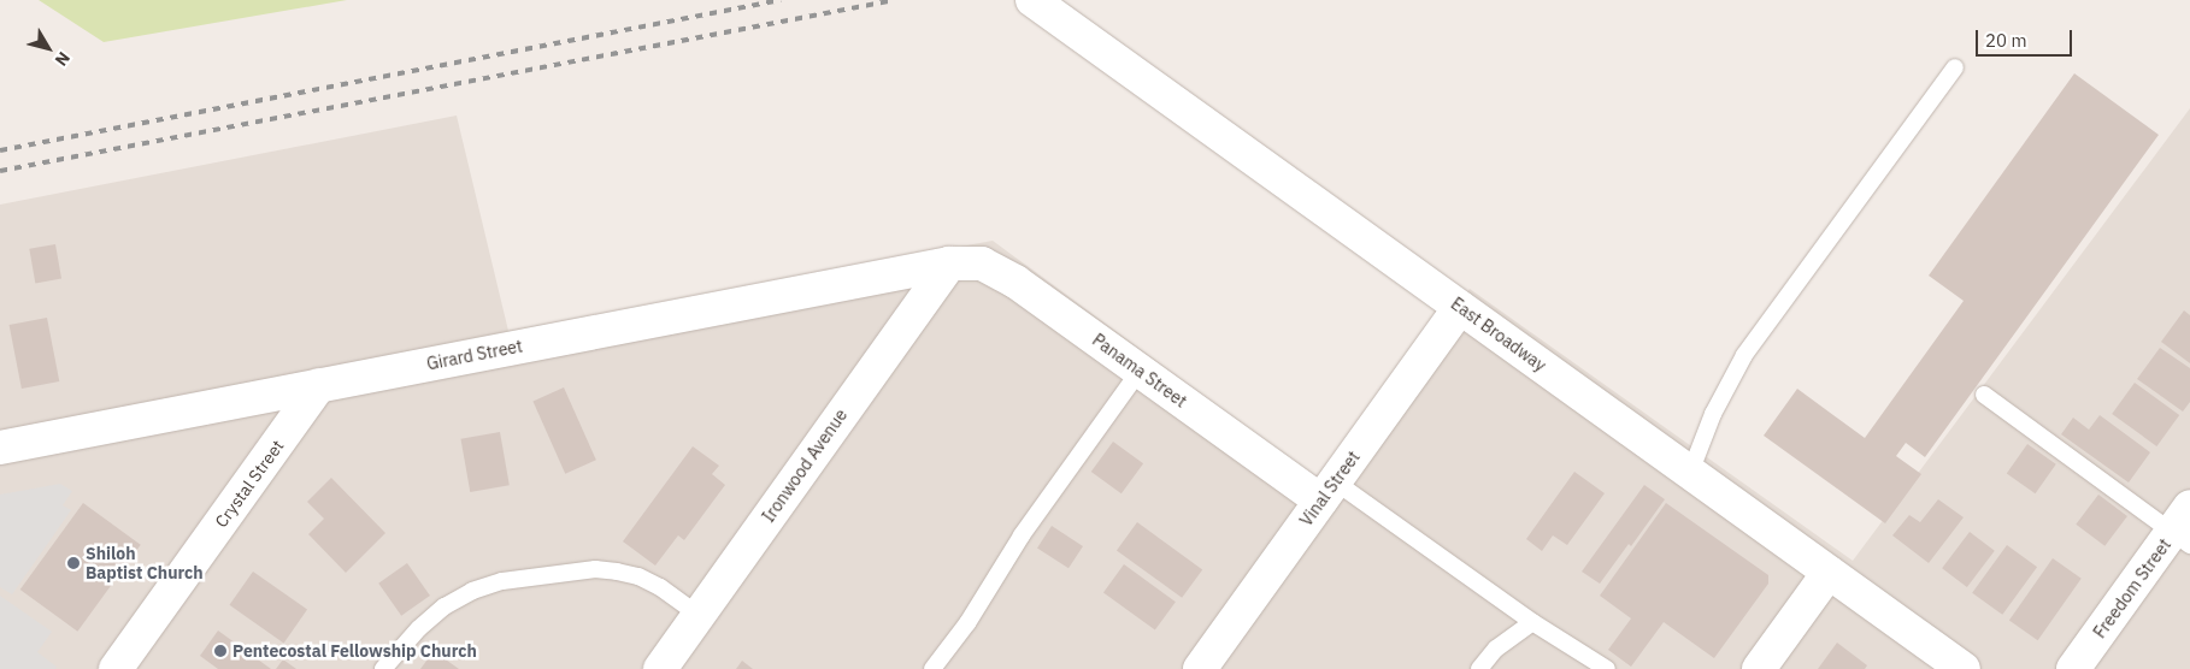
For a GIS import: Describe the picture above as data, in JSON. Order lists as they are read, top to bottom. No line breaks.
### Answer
{"streets":{"street":["East Broadway","Girard Street","Panama Street","Ironwood Avenue","Crystal Street","Vinal Street","Freedom Street"]},"crossings":[["East Broadway","Vinal Street"],["Girard Street","Panama Street"],["Girard Street","Ironwood Avenue"],["Girard Street","Crystal Street"],["Panama Street","Ironwood Avenue"],["Panama Street","Vinal Street"]],"places":["Shiloh Baptist Church","Pentecostal Fellowship Church"],"scale_bar":"20 m","north":"bottom right"}
